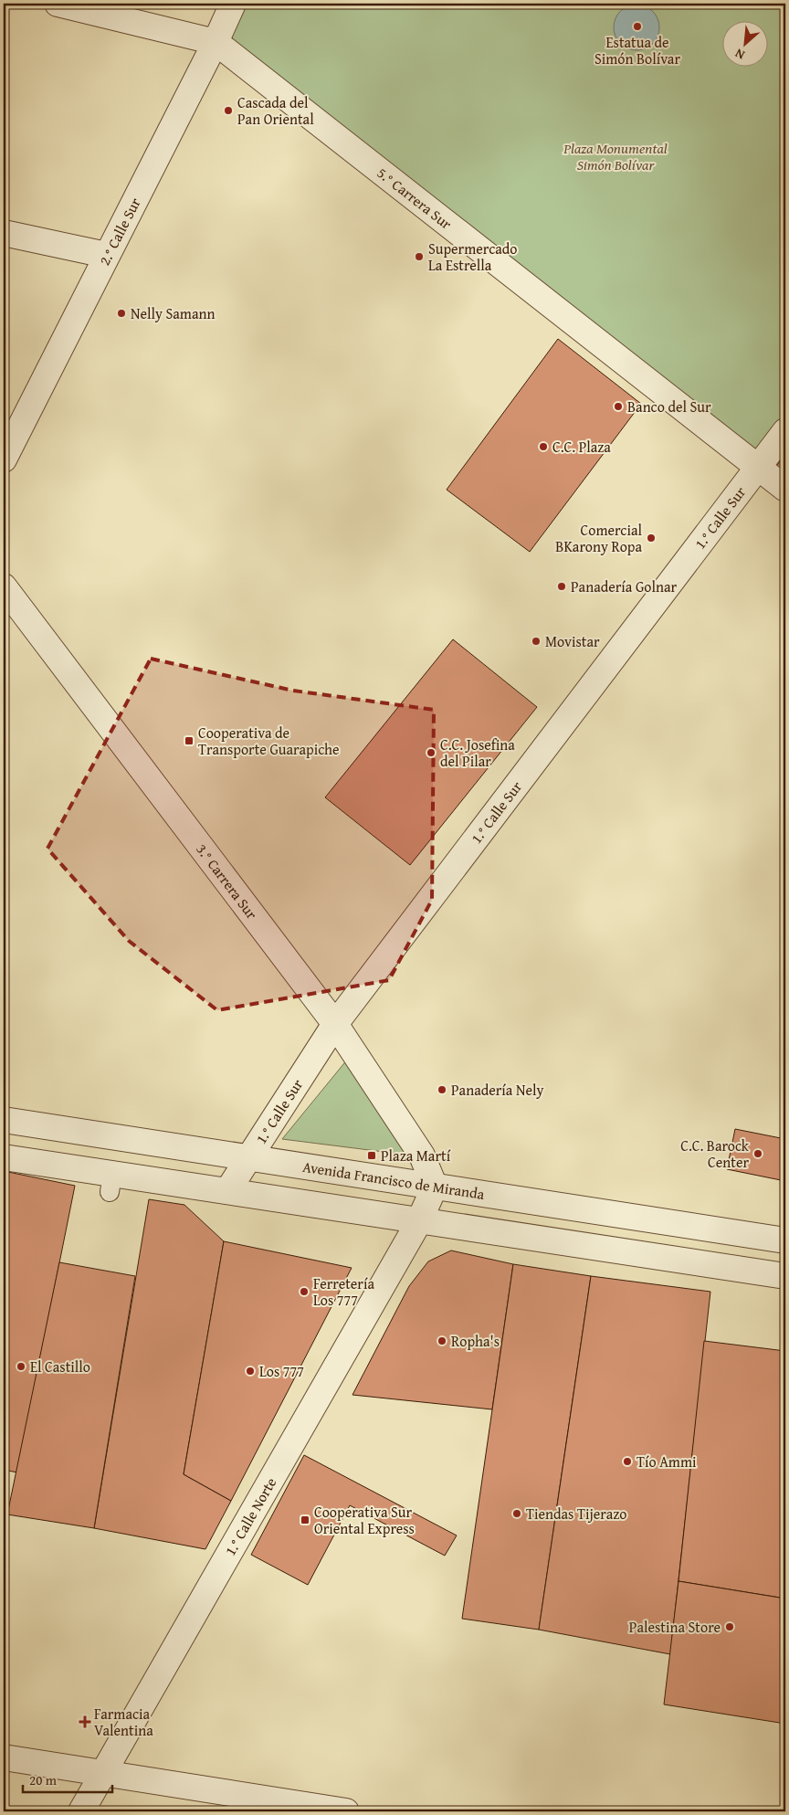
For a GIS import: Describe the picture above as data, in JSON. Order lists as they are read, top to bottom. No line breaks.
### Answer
{"streets":{"street":["5.° Carrera Sur","2.° Calle Sur","1.° Calle Sur","3.° Carrera Sur","Avenida Francisco de Miranda","1.° Calle Norte"]},"crossings":[["5.° Carrera Sur","2.° Calle Sur"],["5.° Carrera Sur","1.° Calle Sur"],["1.° Calle Sur","3.° Carrera Sur"],["1.° Calle Sur","Avenida Francisco de Miranda"],["3.° Carrera Sur","Avenida Francisco de Miranda"],["3.° Carrera Sur","1.° Calle Norte"],["Avenida Francisco de Miranda","1.° Calle Norte"]],"parks":["Plaza Monumental Simón Bolívar"],"places":{"other":["Estatua de Simón Bolívar","Cascada del Pan Oriental","Supermercado La Estrella","Nelly Samann","Banco del Sur","C.C. Plaza","Comercial BKarony Ropa","Panadería Golnar","Movistar","C.C. Josefina del Pilar","Panadería Nely","C.C. Barock Center","Ferretería Los 777","Ropha's","El Castillo","Los 777","Tío Ammi","Tiendas Tijerazo","Palestina Store"],"transit":["Cooperativa de Transporte Guarapiche","Plaza Martí","Cooperativa Sur Oriental Express"],"health":["Farmacia Valentina"]},"scale_bar":"20 m","north":"bottom left"}
